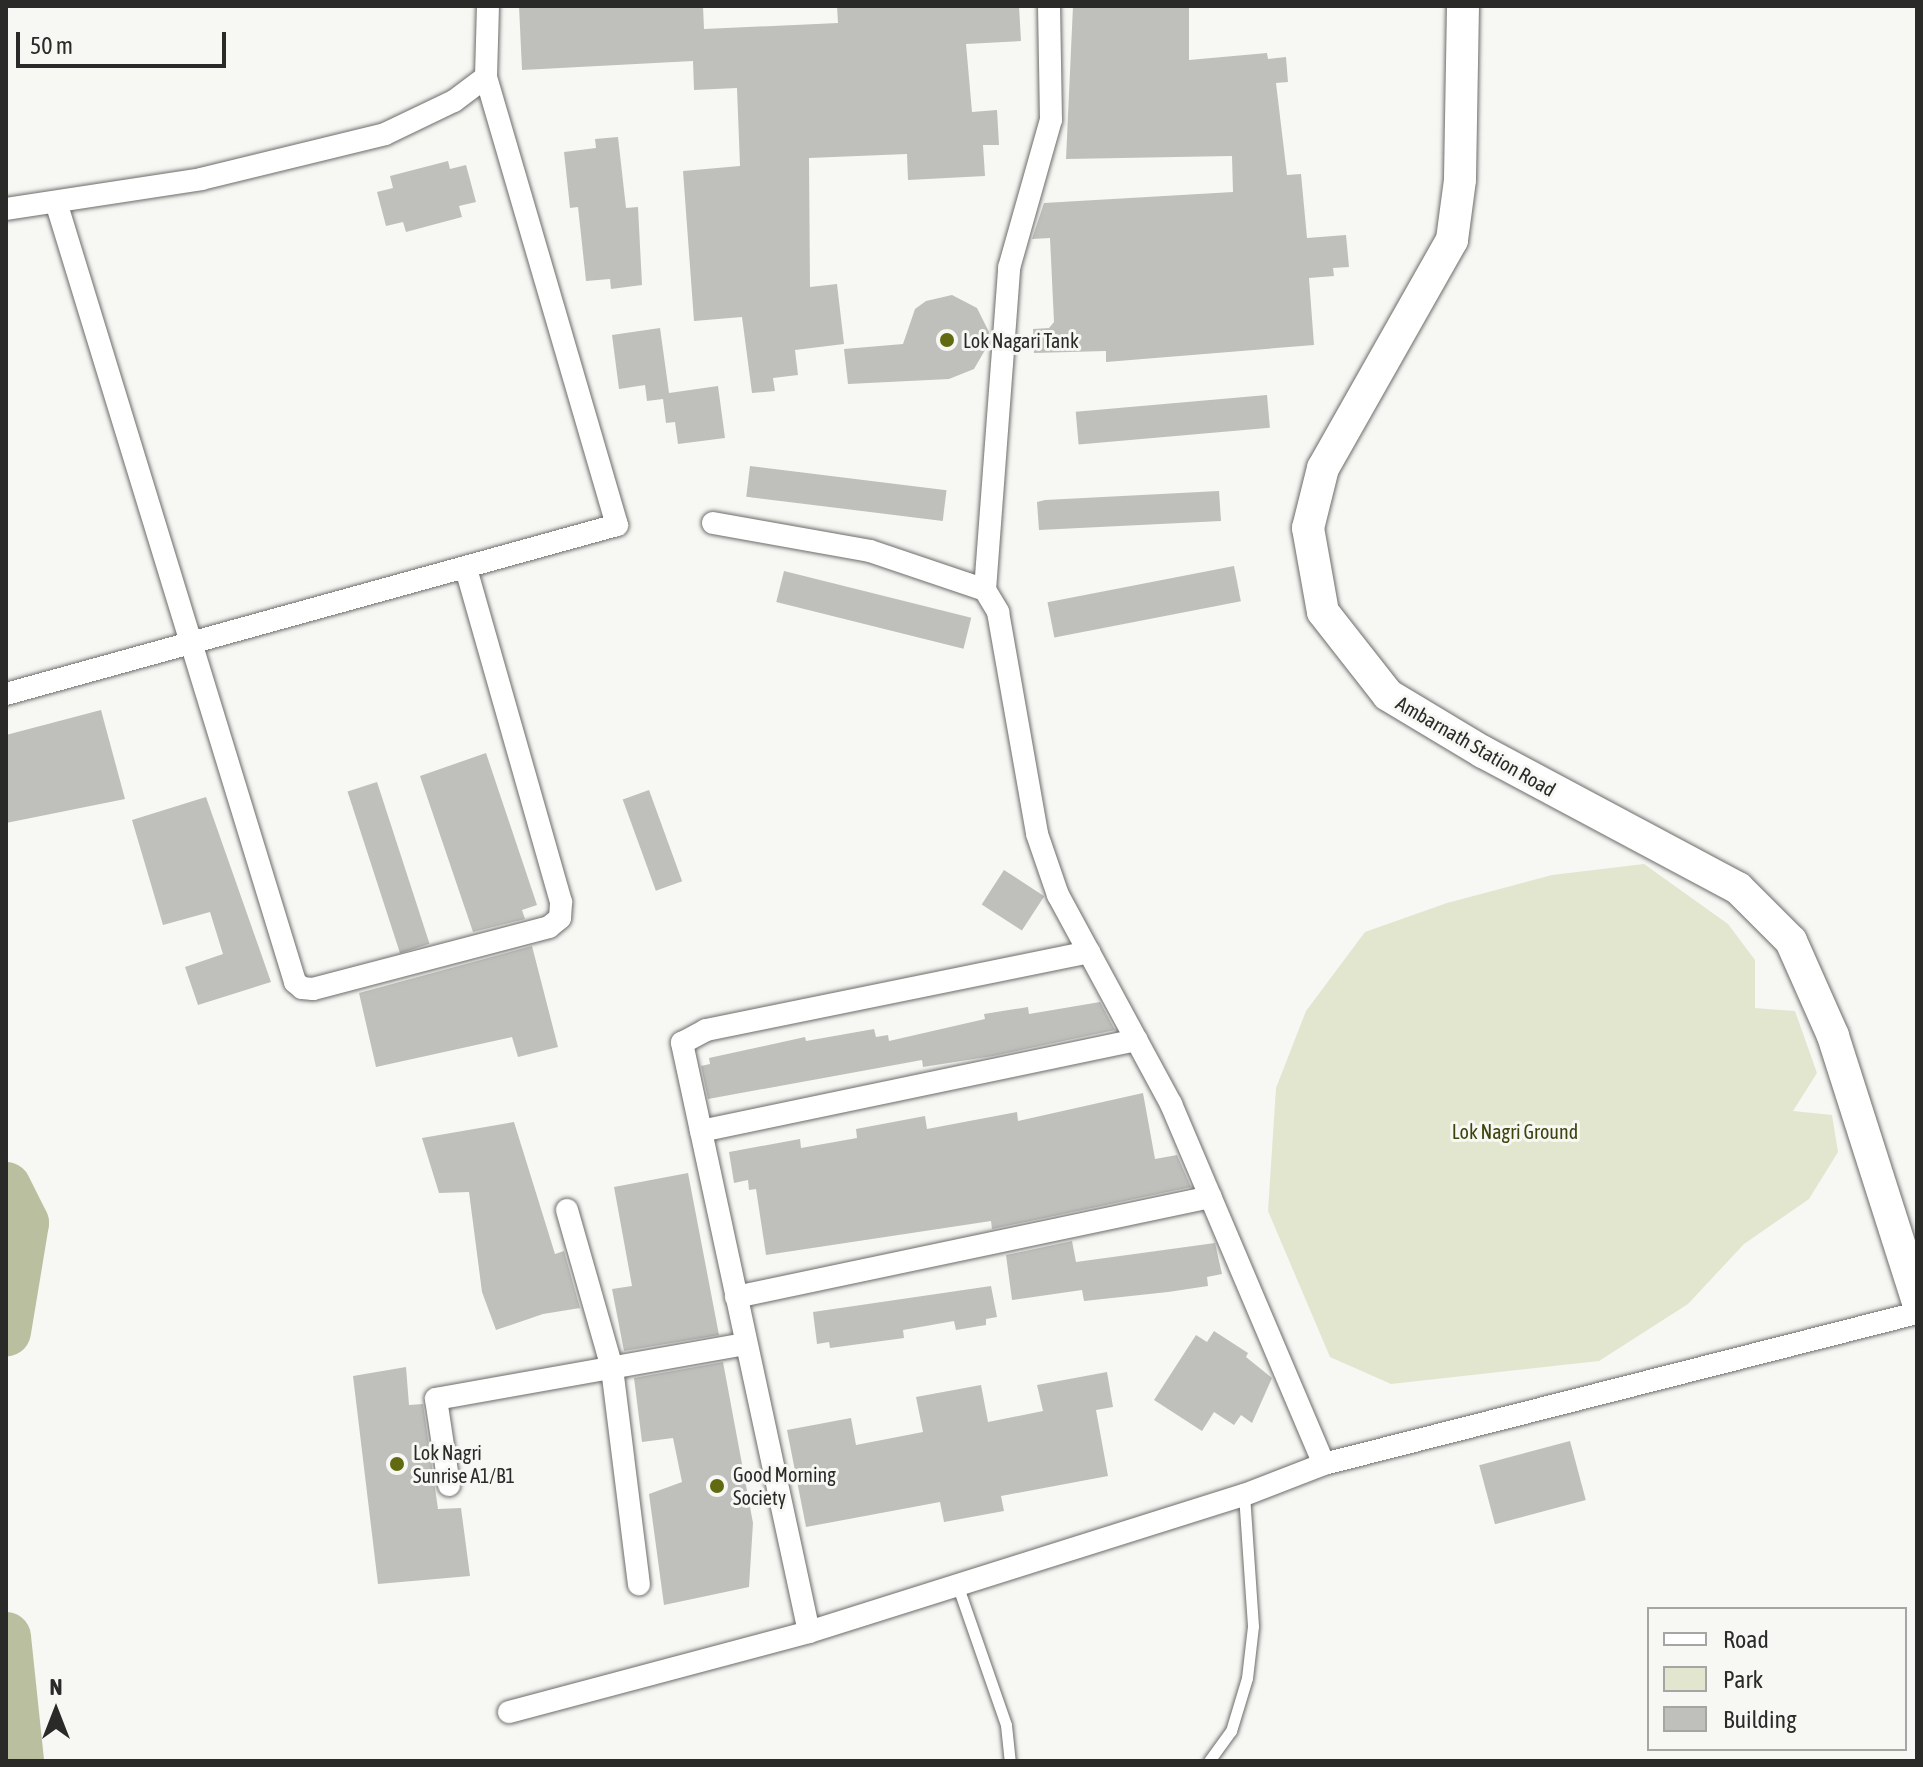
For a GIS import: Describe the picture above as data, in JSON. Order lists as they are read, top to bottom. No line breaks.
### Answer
{"streets":{"main road":["Ambarnath Station Road"]},"parks":["Lok Nagri Ground"],"places":["Lok Nagari Tank","Lok Nagri Sunrise A1/B1","Good Morning Society"],"legend":["Road","Park","Building"],"scale_bar":"50 m","north":"top"}
